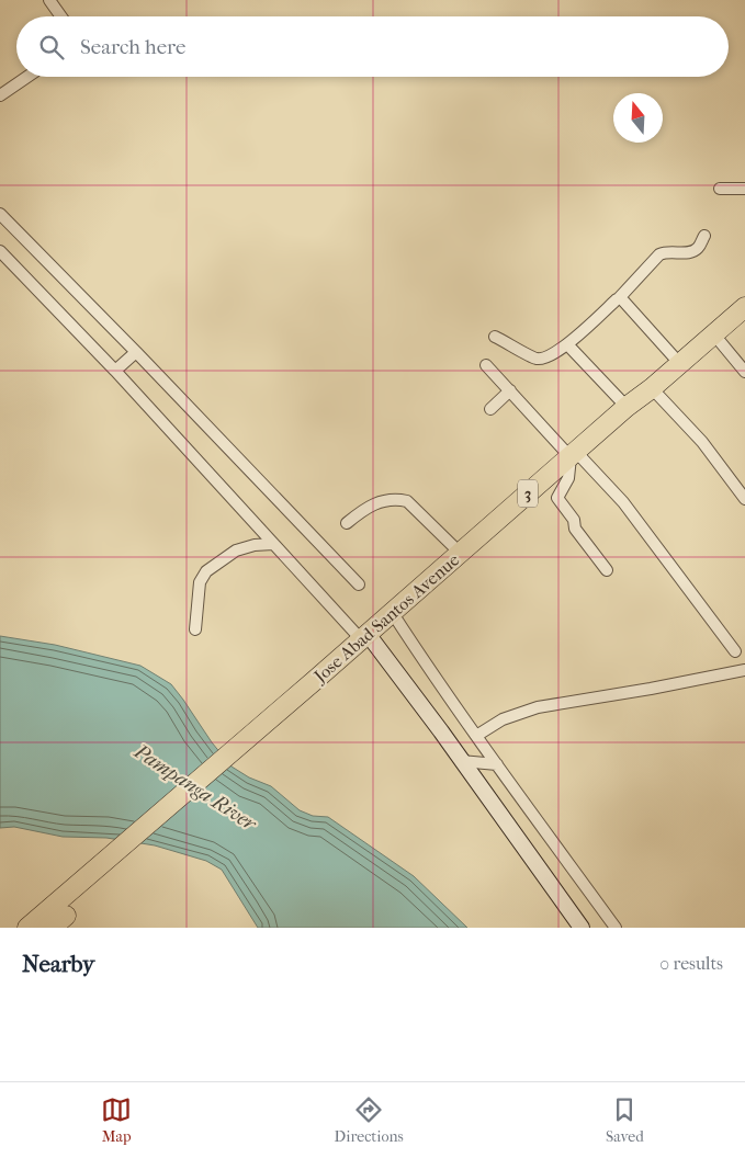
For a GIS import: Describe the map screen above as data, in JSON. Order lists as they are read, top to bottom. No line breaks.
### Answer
{"streets":{"highway":["3","Jose Abad Santos Avenue"]},"water":["Pampanga River"],"north":"top","page":{"search":"Search here","heading":["Nearby","0 results"],"nav":["Map","Directions","Saved"]}}
